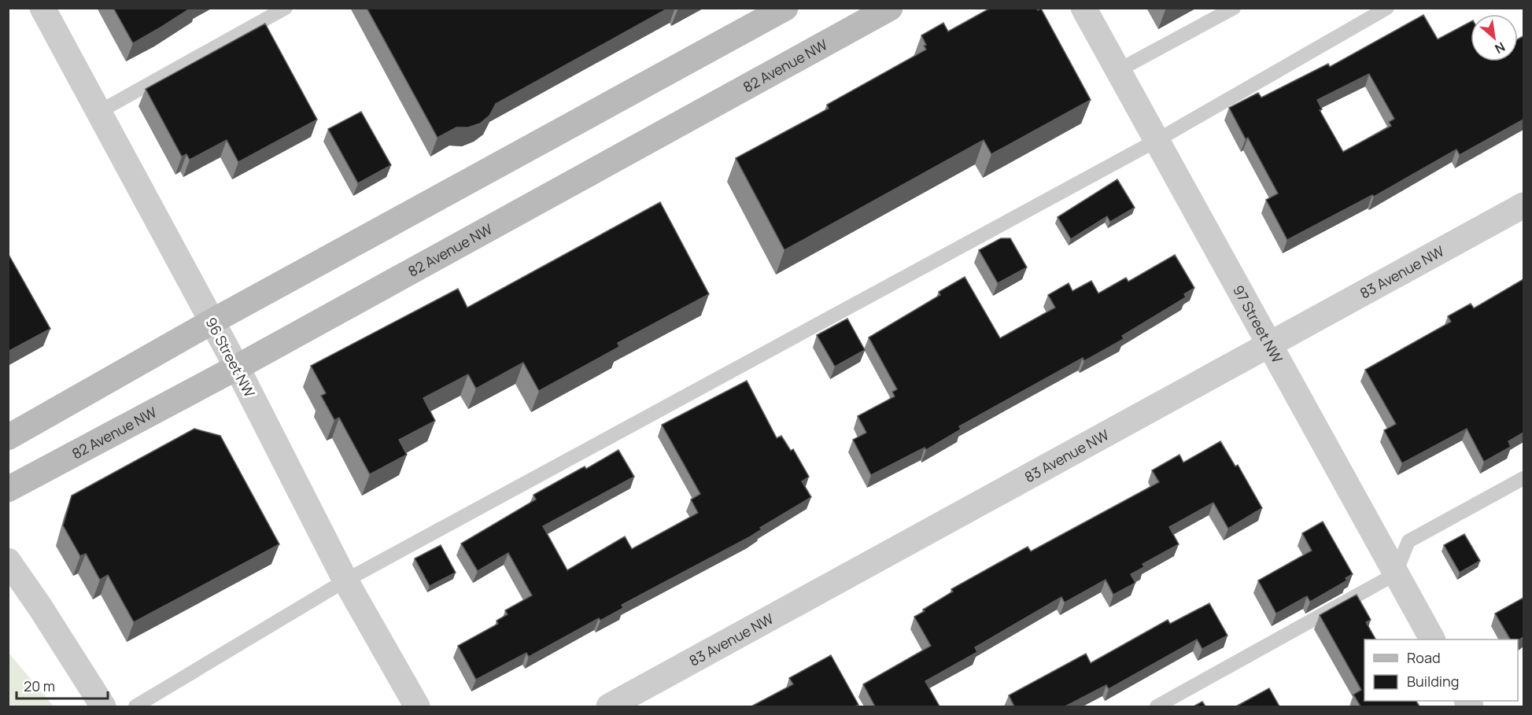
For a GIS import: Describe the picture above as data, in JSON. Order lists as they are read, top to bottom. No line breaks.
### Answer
{"streets":{"main road":["82 Avenue NW"],"street":["83 Avenue NW","97 Street NW","96 Street NW"]},"crossings":[["82 Avenue NW","96 Street NW"],["83 Avenue NW","97 Street NW"]],"legend":["Road","Building"],"scale_bar":"20 m","north":"bottom right"}
